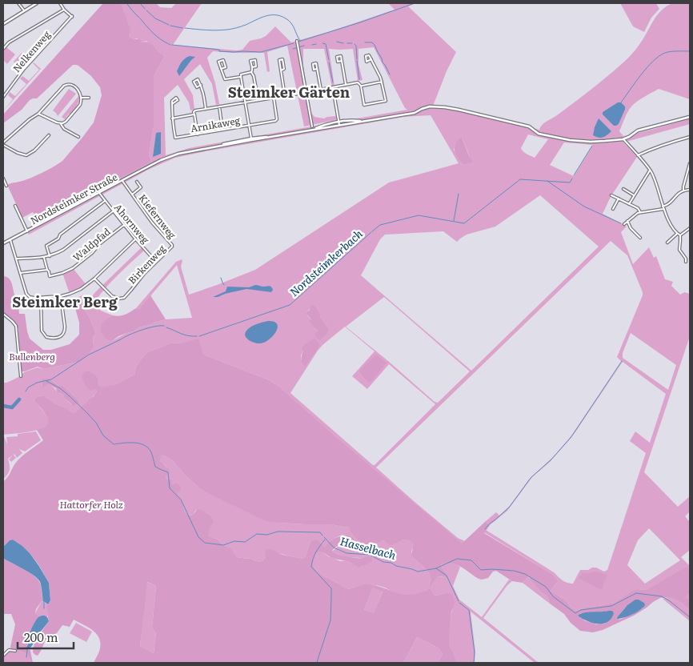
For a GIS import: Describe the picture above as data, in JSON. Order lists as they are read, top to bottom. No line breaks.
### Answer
{"streets":{"street":["Nelkenweg","Arnikaweg","Nordsteimker Straße","Kiefernweg","Ahornweg","Waldpfad","Birkenweg"]},"crossings":[["Nordsteimker Straße","Kiefernweg"],["Nordsteimker Straße","Ahornweg"],["Kiefernweg","Birkenweg"],["Ahornweg","Waldpfad"],["Ahornweg","Birkenweg"]],"districts":["Steimker Gärten","Steimker Berg"],"water":["Nordsteimkerbach","Hasselbach"],"parks":["Bullenberg","Hattorfer Holz"],"scale_bar":"200 m"}
